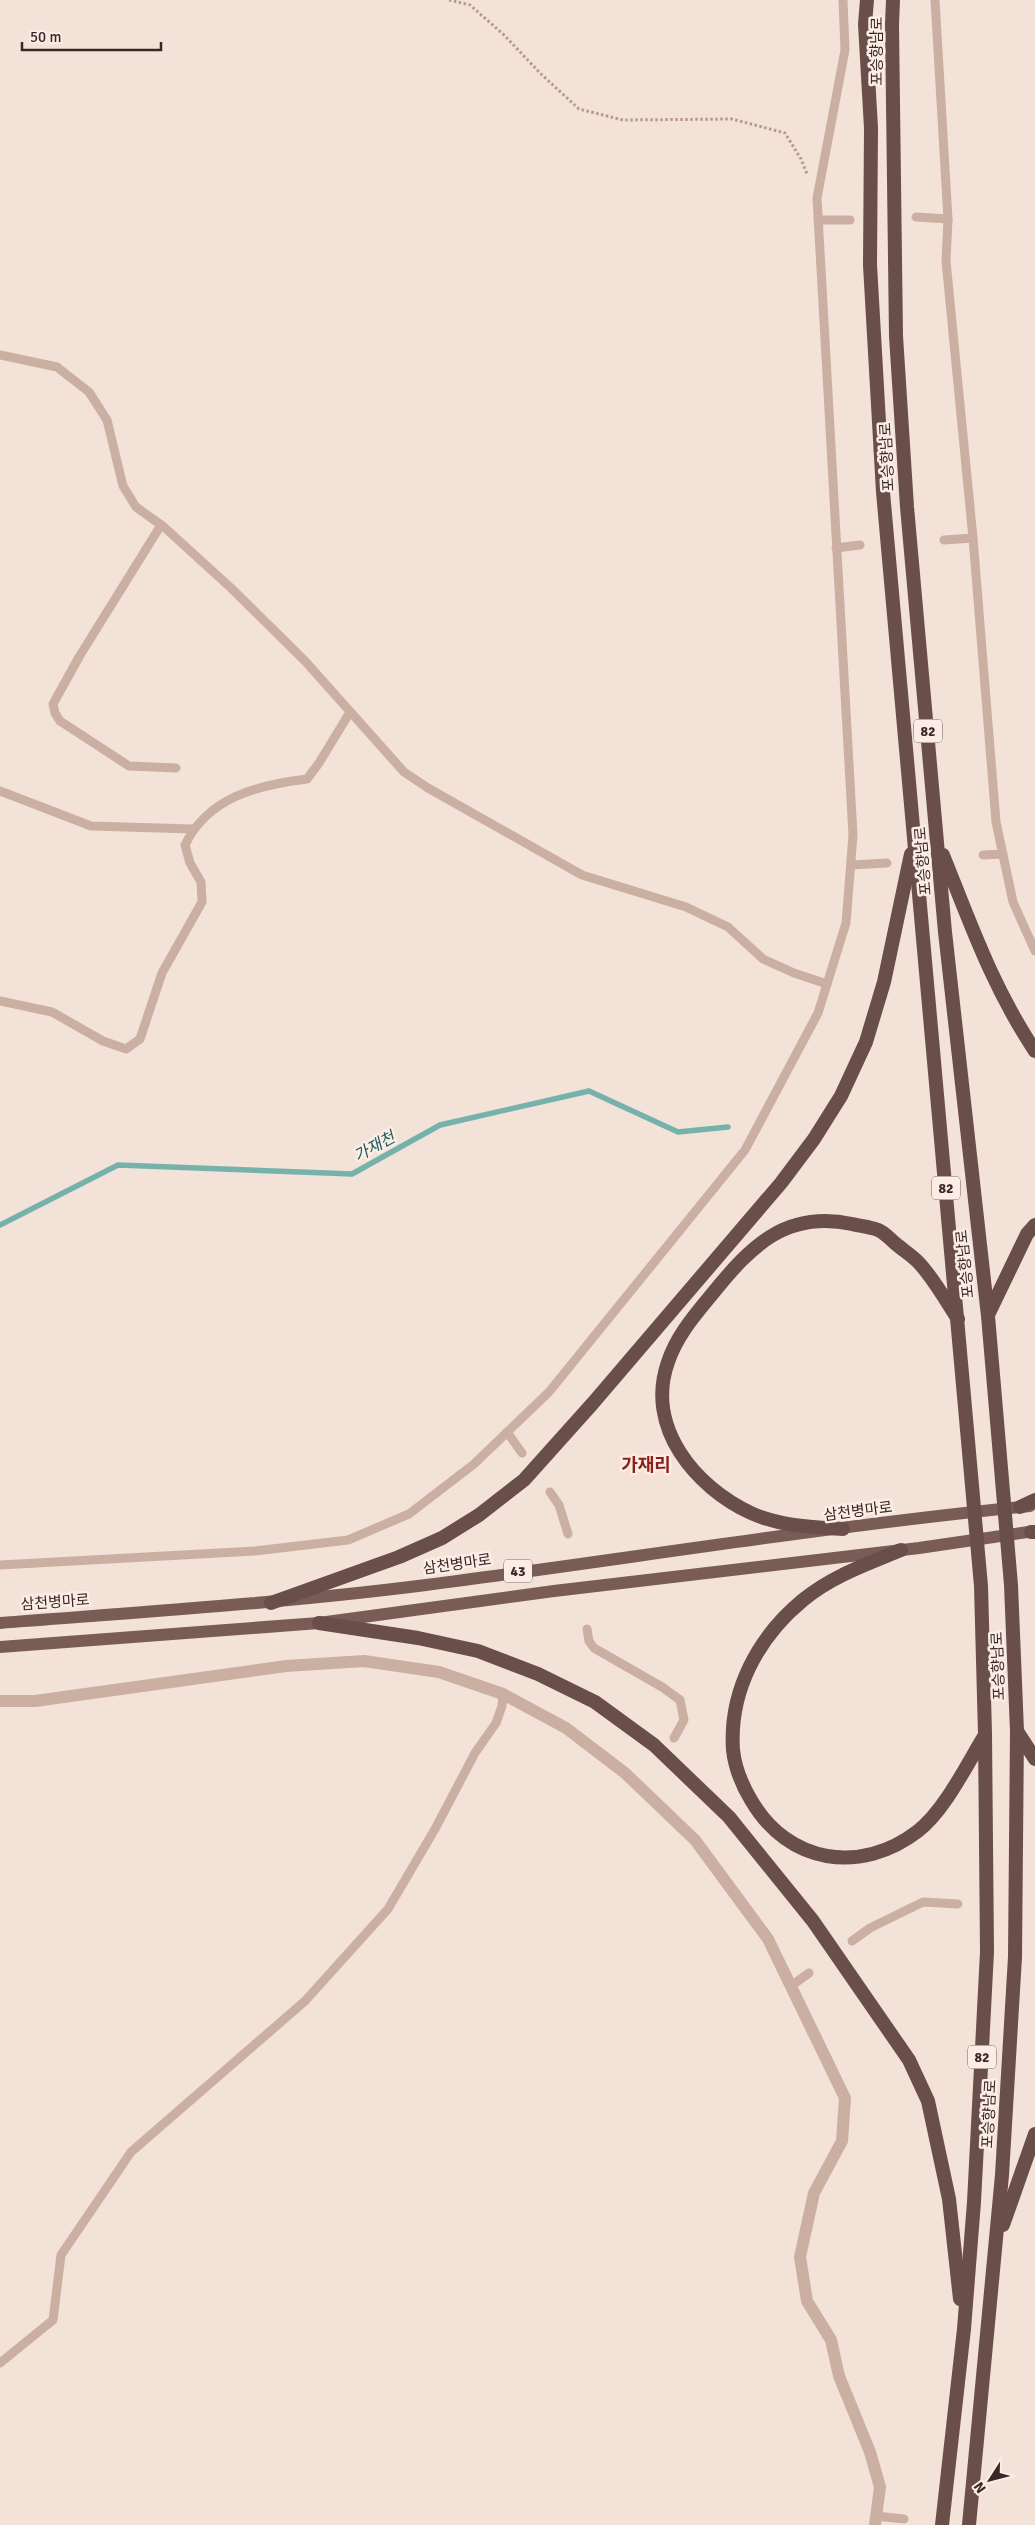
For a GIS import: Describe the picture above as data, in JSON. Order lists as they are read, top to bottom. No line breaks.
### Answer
{"streets":{"highway":["포승향남로","82"],"main road":["삼천병마로","43"]},"districts":["가재리"],"water":["가재천"],"scale_bar":"50 m","north":"bottom left"}
